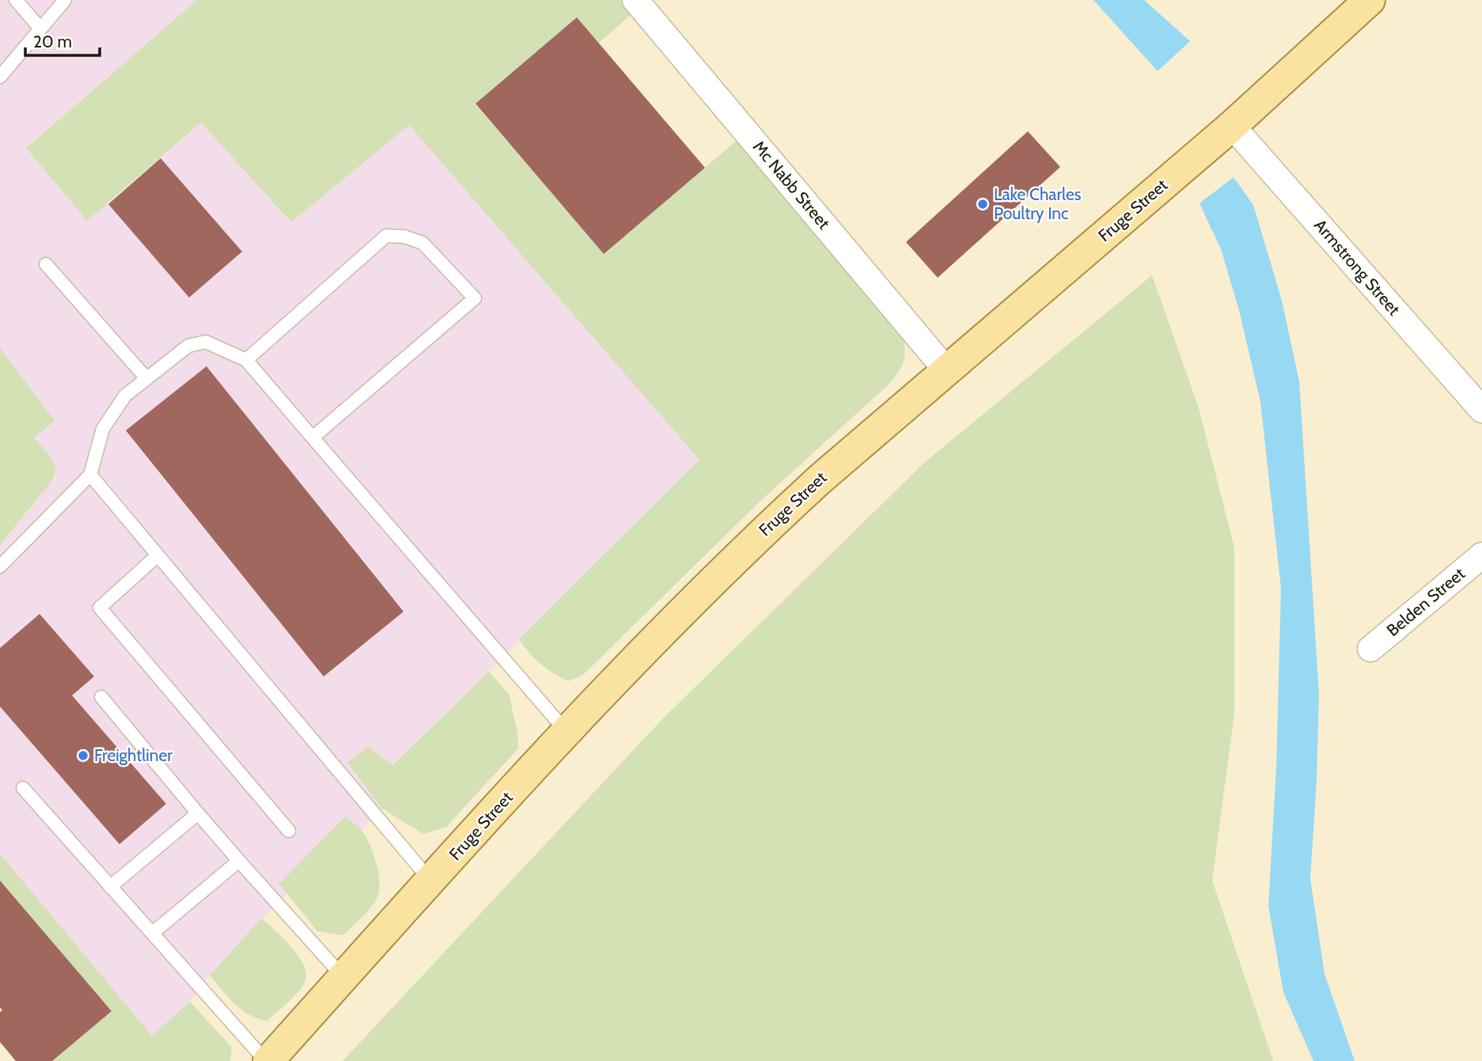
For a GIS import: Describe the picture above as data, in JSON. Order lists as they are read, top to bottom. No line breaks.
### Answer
{"streets":{"main road":["Fruge Street"],"street":["Mc Nabb Street","Armstrong Street","Belden Street"]},"crossings":[["Mc Nabb Street","Fruge Street"],["Fruge Street","Armstrong Street"]],"places":["Lake Charles Poultry Inc","Freightliner"],"scale_bar":"20 m"}
